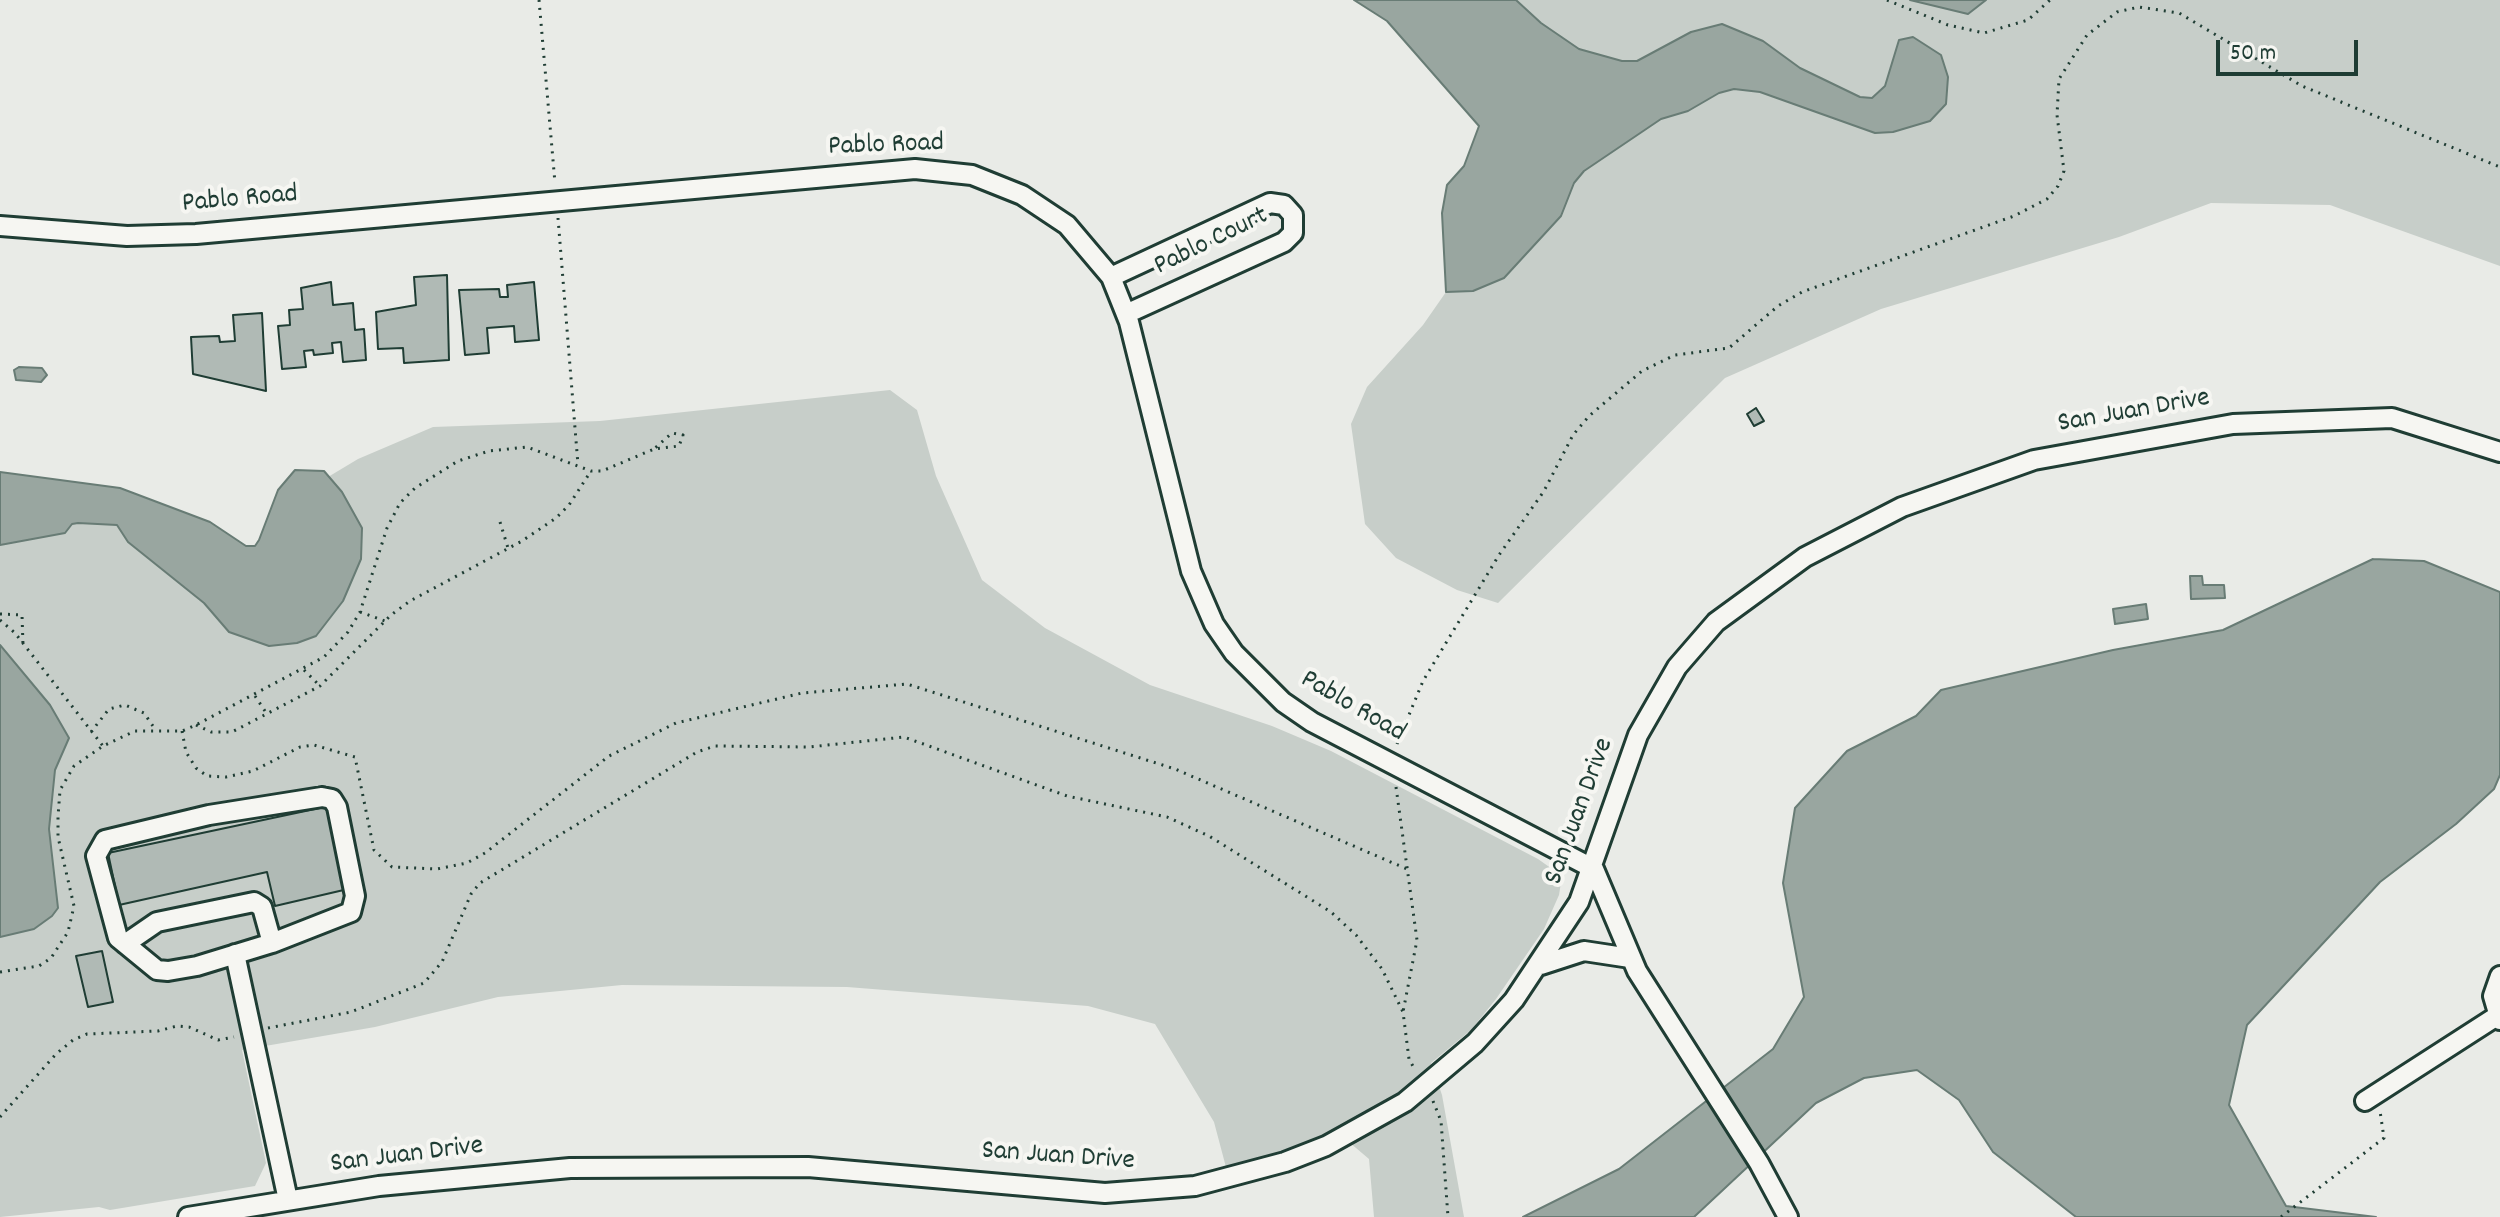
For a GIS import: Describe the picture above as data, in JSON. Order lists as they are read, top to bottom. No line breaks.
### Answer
{"streets":{"street":["Pablo Road","Pablo Court","San Juan Drive"]},"crossings":[["Pablo Road","Pablo Court"],["Pablo Road","San Juan Drive"]],"scale_bar":"50 m"}
